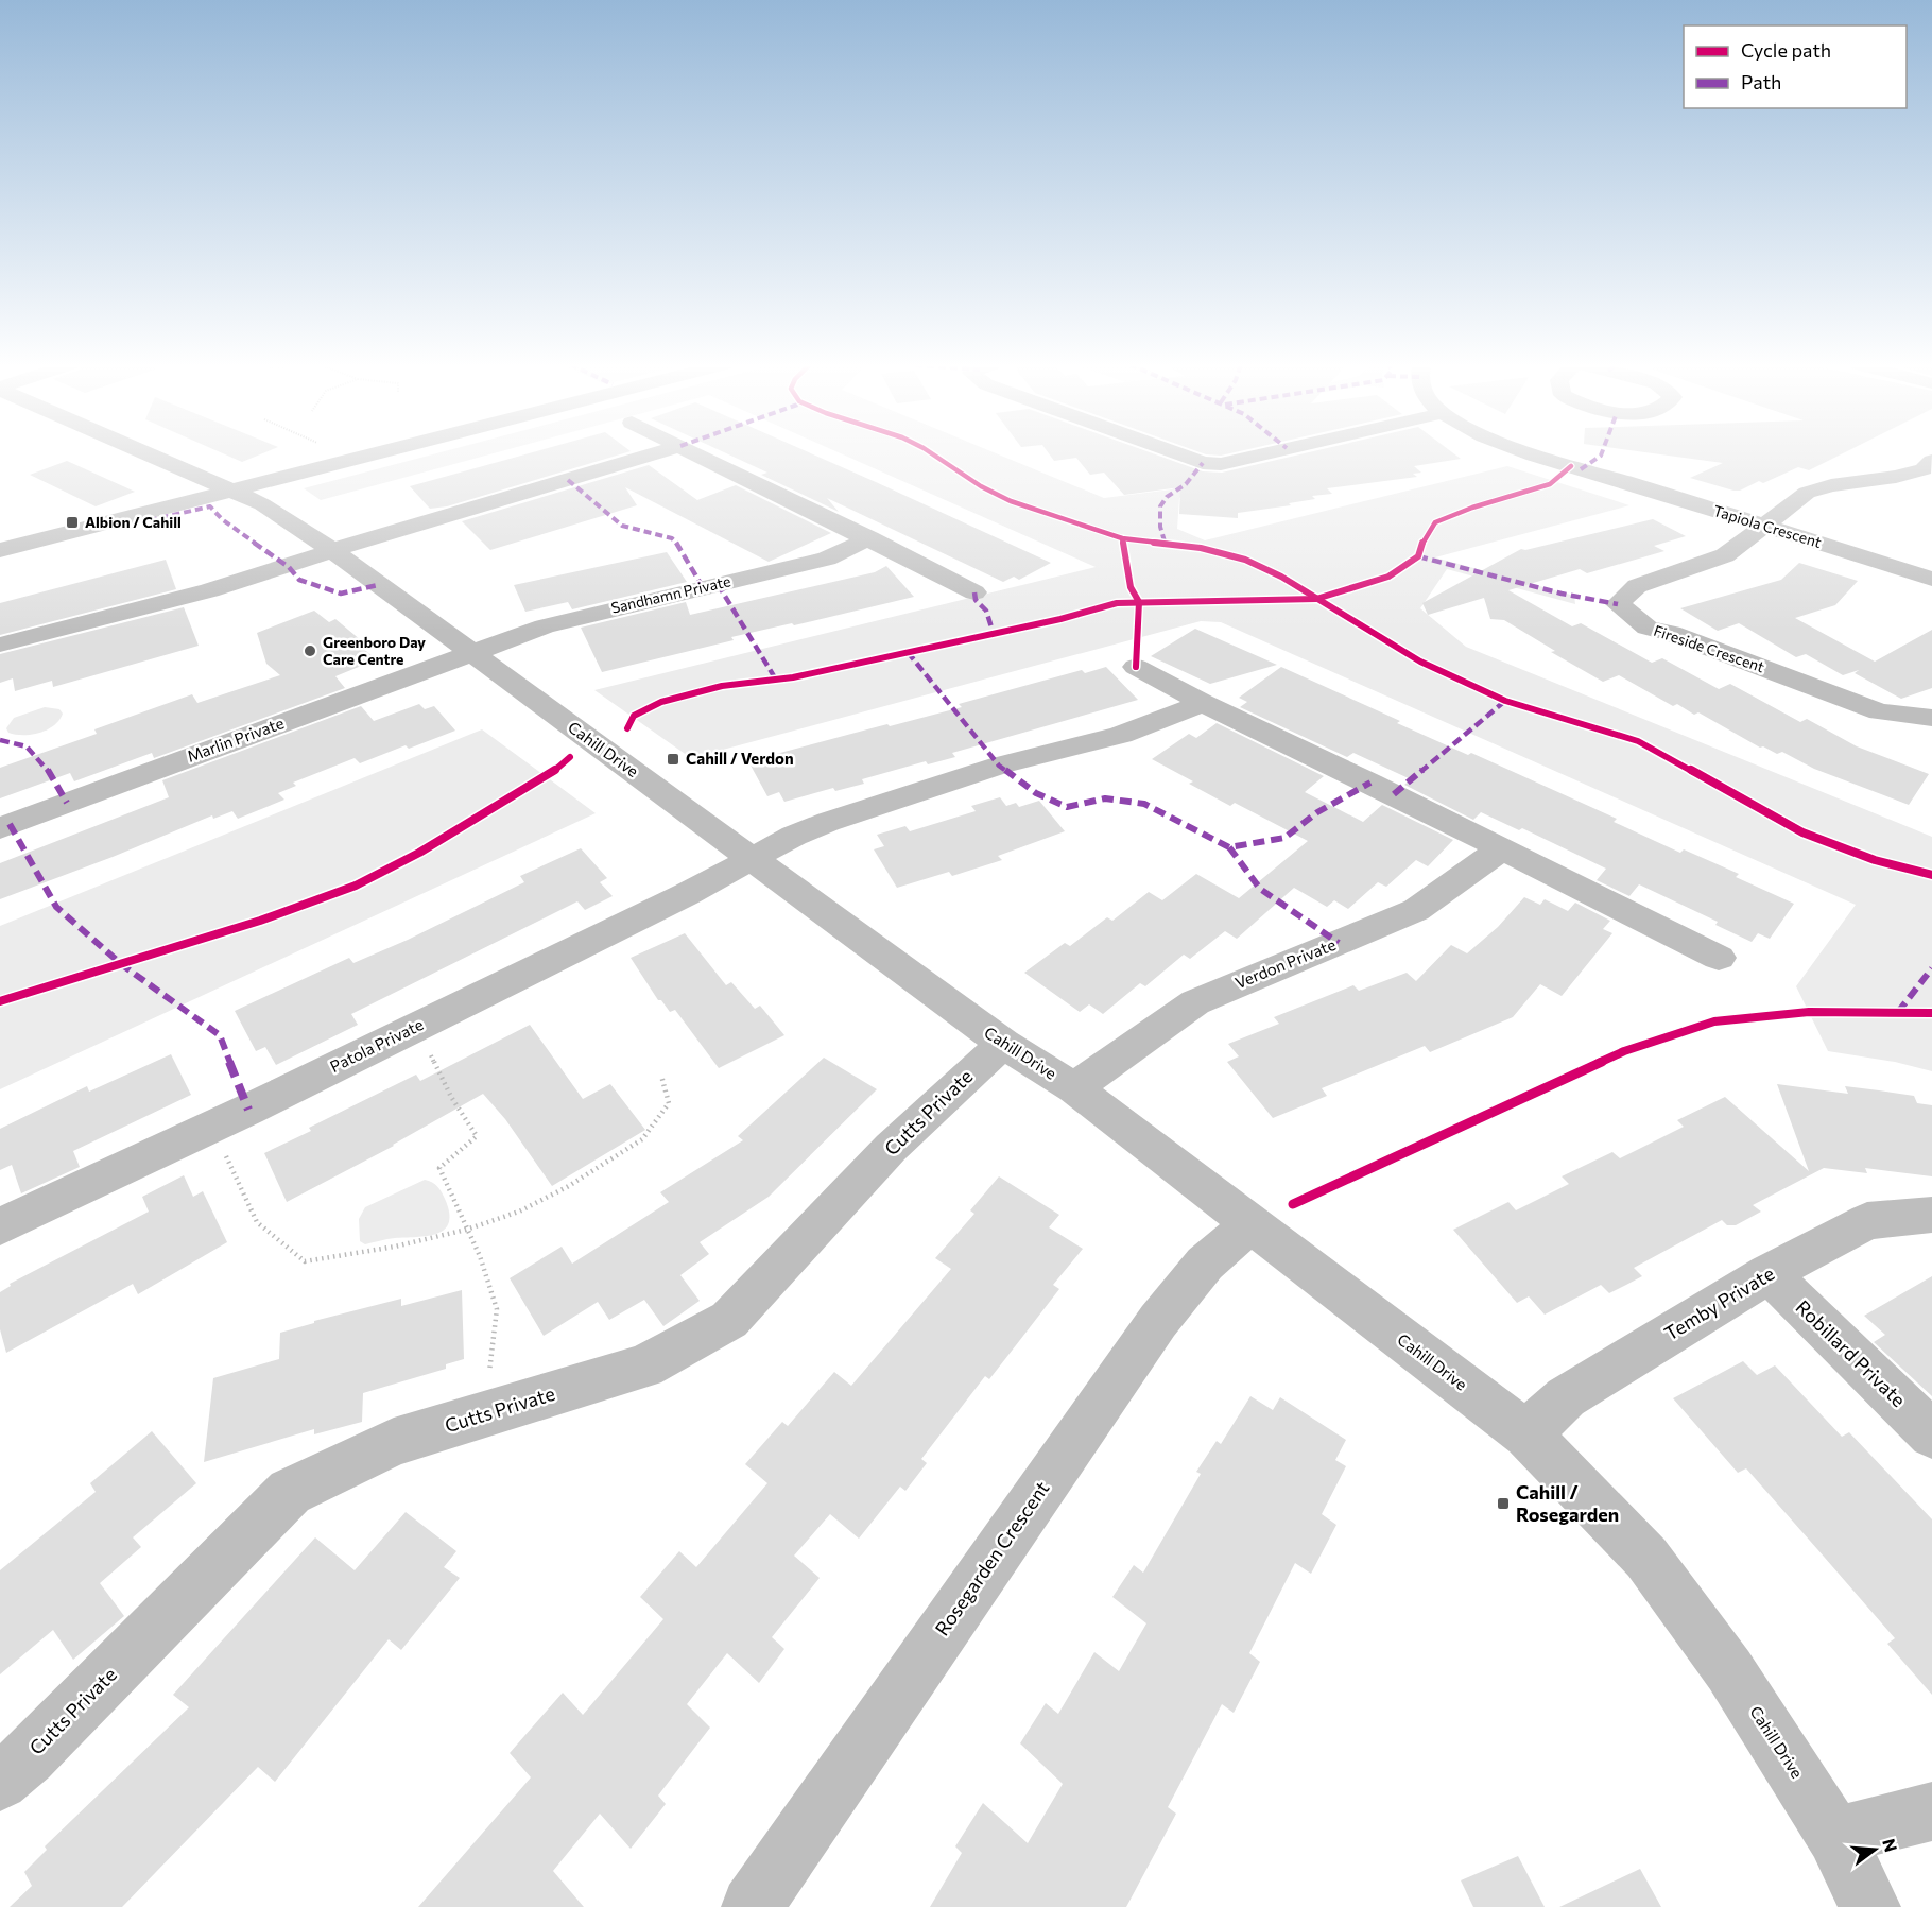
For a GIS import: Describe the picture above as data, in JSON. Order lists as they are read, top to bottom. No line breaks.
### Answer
{"streets":{"street":["Tapiola Crescent","Sandhamn Private","Fireside Crescent","Marlin Private","Cahill Drive","Verdon Private","Patola Private","Cutts Private","Temby Private","Robillard Private","Rosegarden Crescent"]},"crossings":[["Tapiola Crescent","Fireside Crescent"],["Sandhamn Private","Marlin Private"],["Sandhamn Private","Cahill Drive"],["Marlin Private","Cahill Drive"],["Cahill Drive","Verdon Private"],["Cahill Drive","Patola Private"],["Cahill Drive","Cutts Private"],["Cahill Drive","Temby Private"],["Cahill Drive","Rosegarden Crescent"],["Temby Private","Robillard Private"]],"places":{"transit":["Albion / Cahill","Cahill / Verdon","Cahill / Rosegarden"],"other":["Greenboro Day Care Centre"]},"legend":["Cycle path","Path"],"north":"right"}
